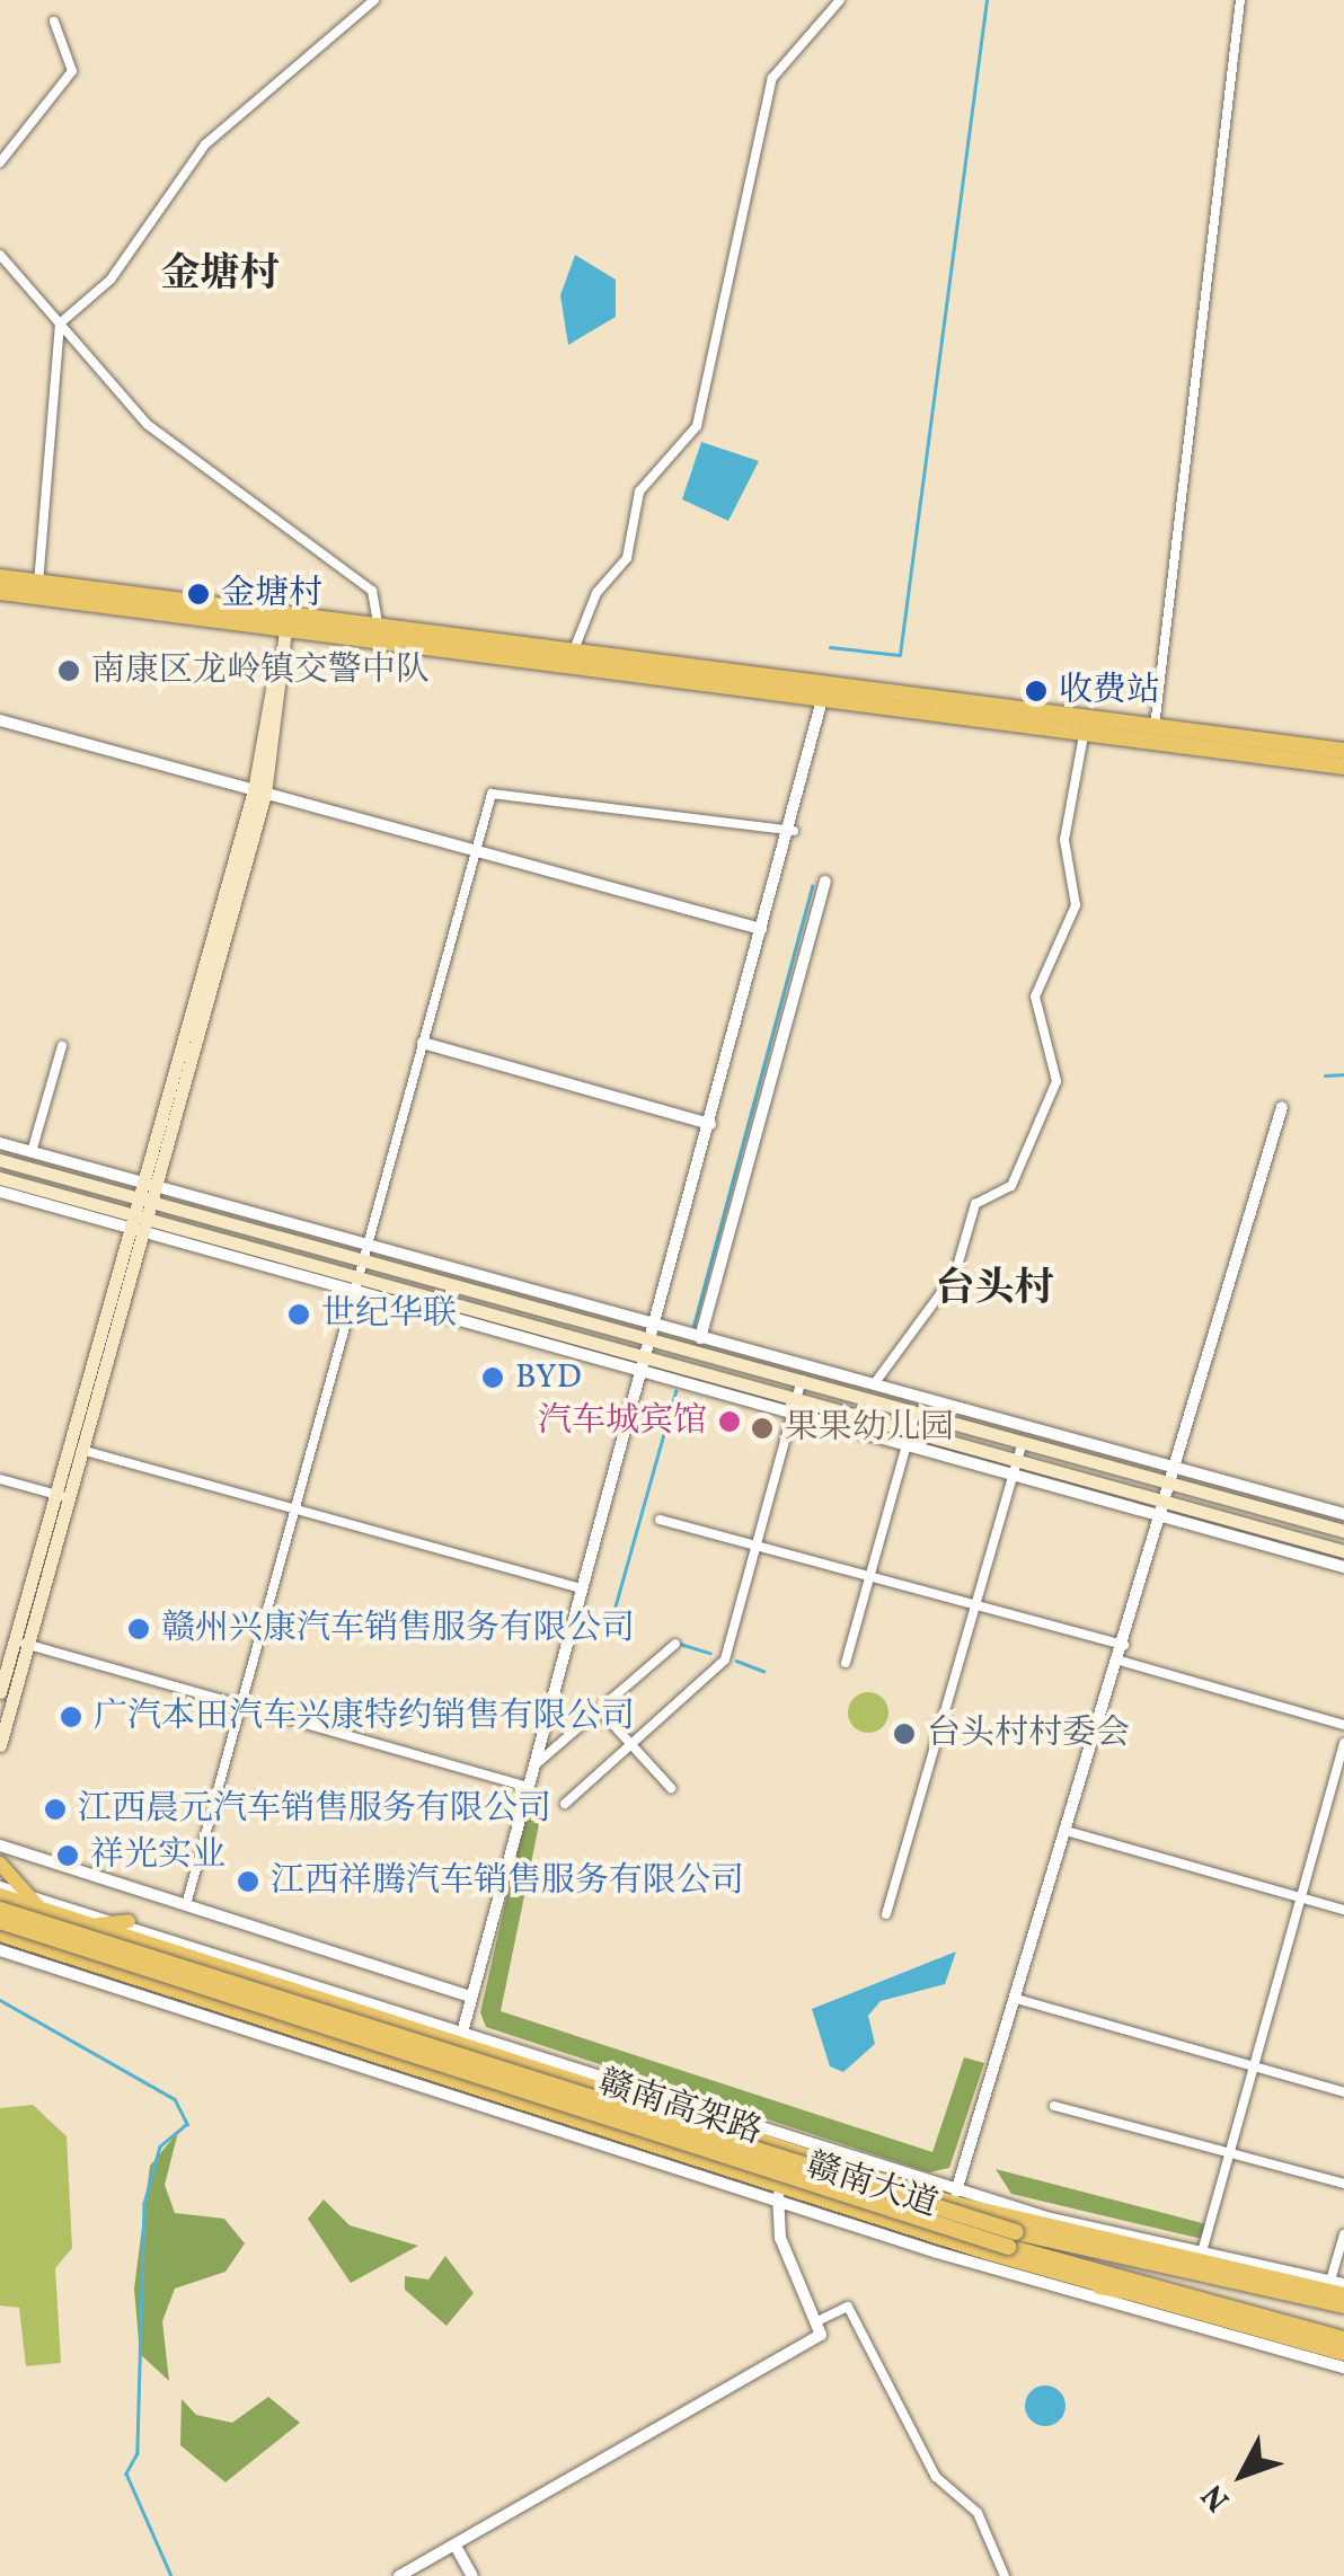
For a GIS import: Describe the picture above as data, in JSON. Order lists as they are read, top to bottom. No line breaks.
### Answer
{"streets":{"highway":["赣南高架路"],"main road":["赣南大道"]},"districts":["金塘村","台头村"],"places":["金塘村","南康区龙岭镇交警中队","收费站","世纪华联","BYD","汽车城宾馆","果果幼儿园","赣州兴康汽车销售服务有限公司","广汽本田汽车兴康特约销售有限公司","台头村村委会","江西晨元汽车销售服务有限公司","祥光实业","江西祥腾汽车销售服务有限公司"],"north":"bottom left"}
